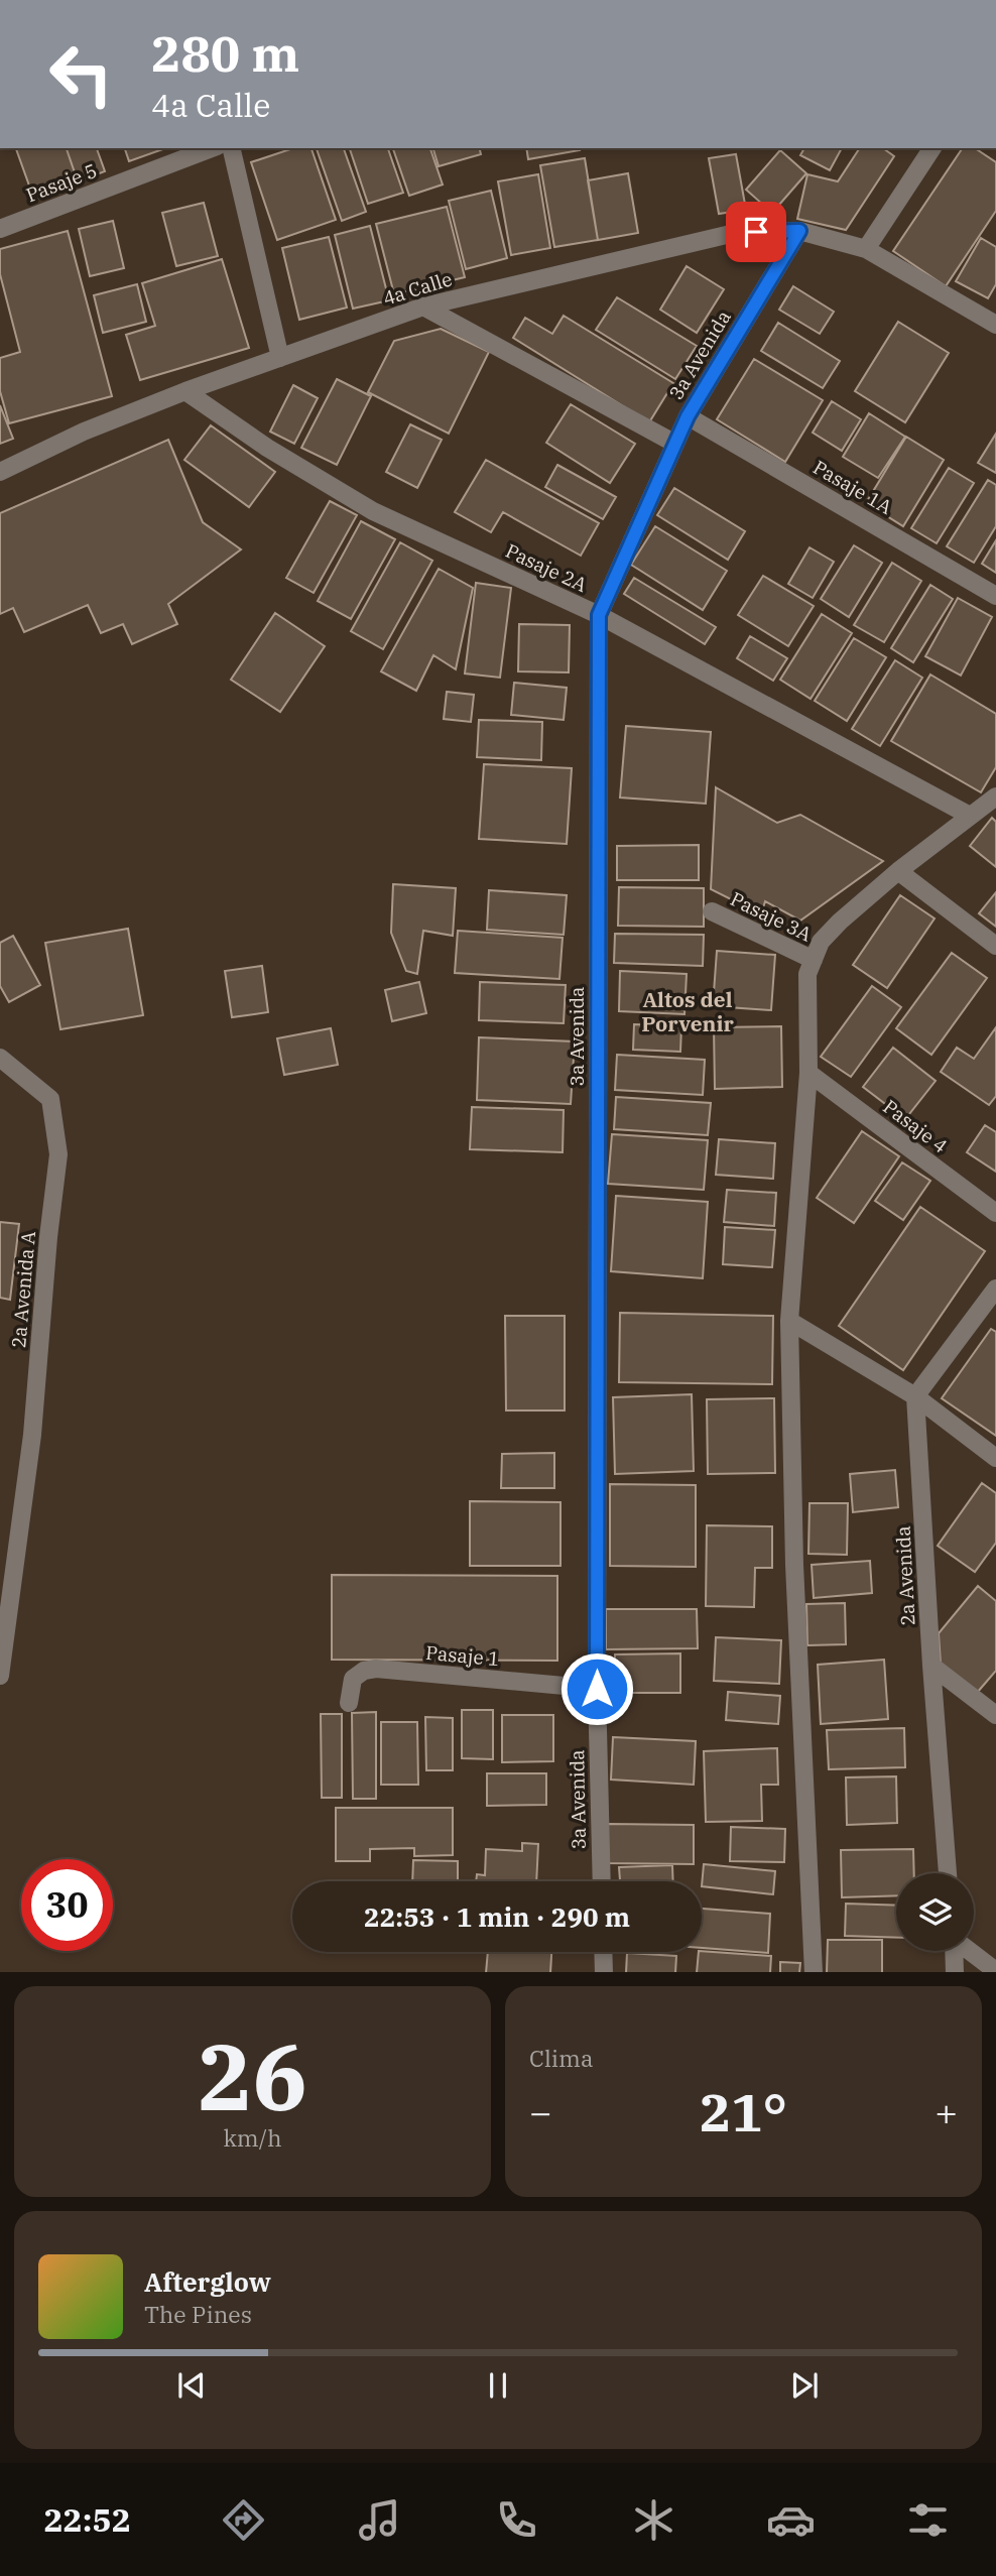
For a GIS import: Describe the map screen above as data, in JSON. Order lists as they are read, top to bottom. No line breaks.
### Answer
{"streets":{"street":["Pasaje 5","4a Calle","3a Avenida","Pasaje 1A","Pasaje 2A","Pasaje 3A","Pasaje 4","2a Avenida A","2a Avenida","Pasaje 1"]},"crossings":[["4a Calle","3a Avenida"],["4a Calle","Pasaje 2A"],["3a Avenida","Pasaje 1A"],["3a Avenida","Pasaje 2A"],["3a Avenida","Pasaje 1"]],"districts":["Altos del Porvenir"],"page":{"turn":["280 m","4a Calle"],"limit":"30","trip":"22:53 · 1 min · 290 m","tile":[["26","km/h"],"Clima"],"heat":["−","21°","+"],"song":["Afterglow","The Pines"],"tabs":"22:52"}}
